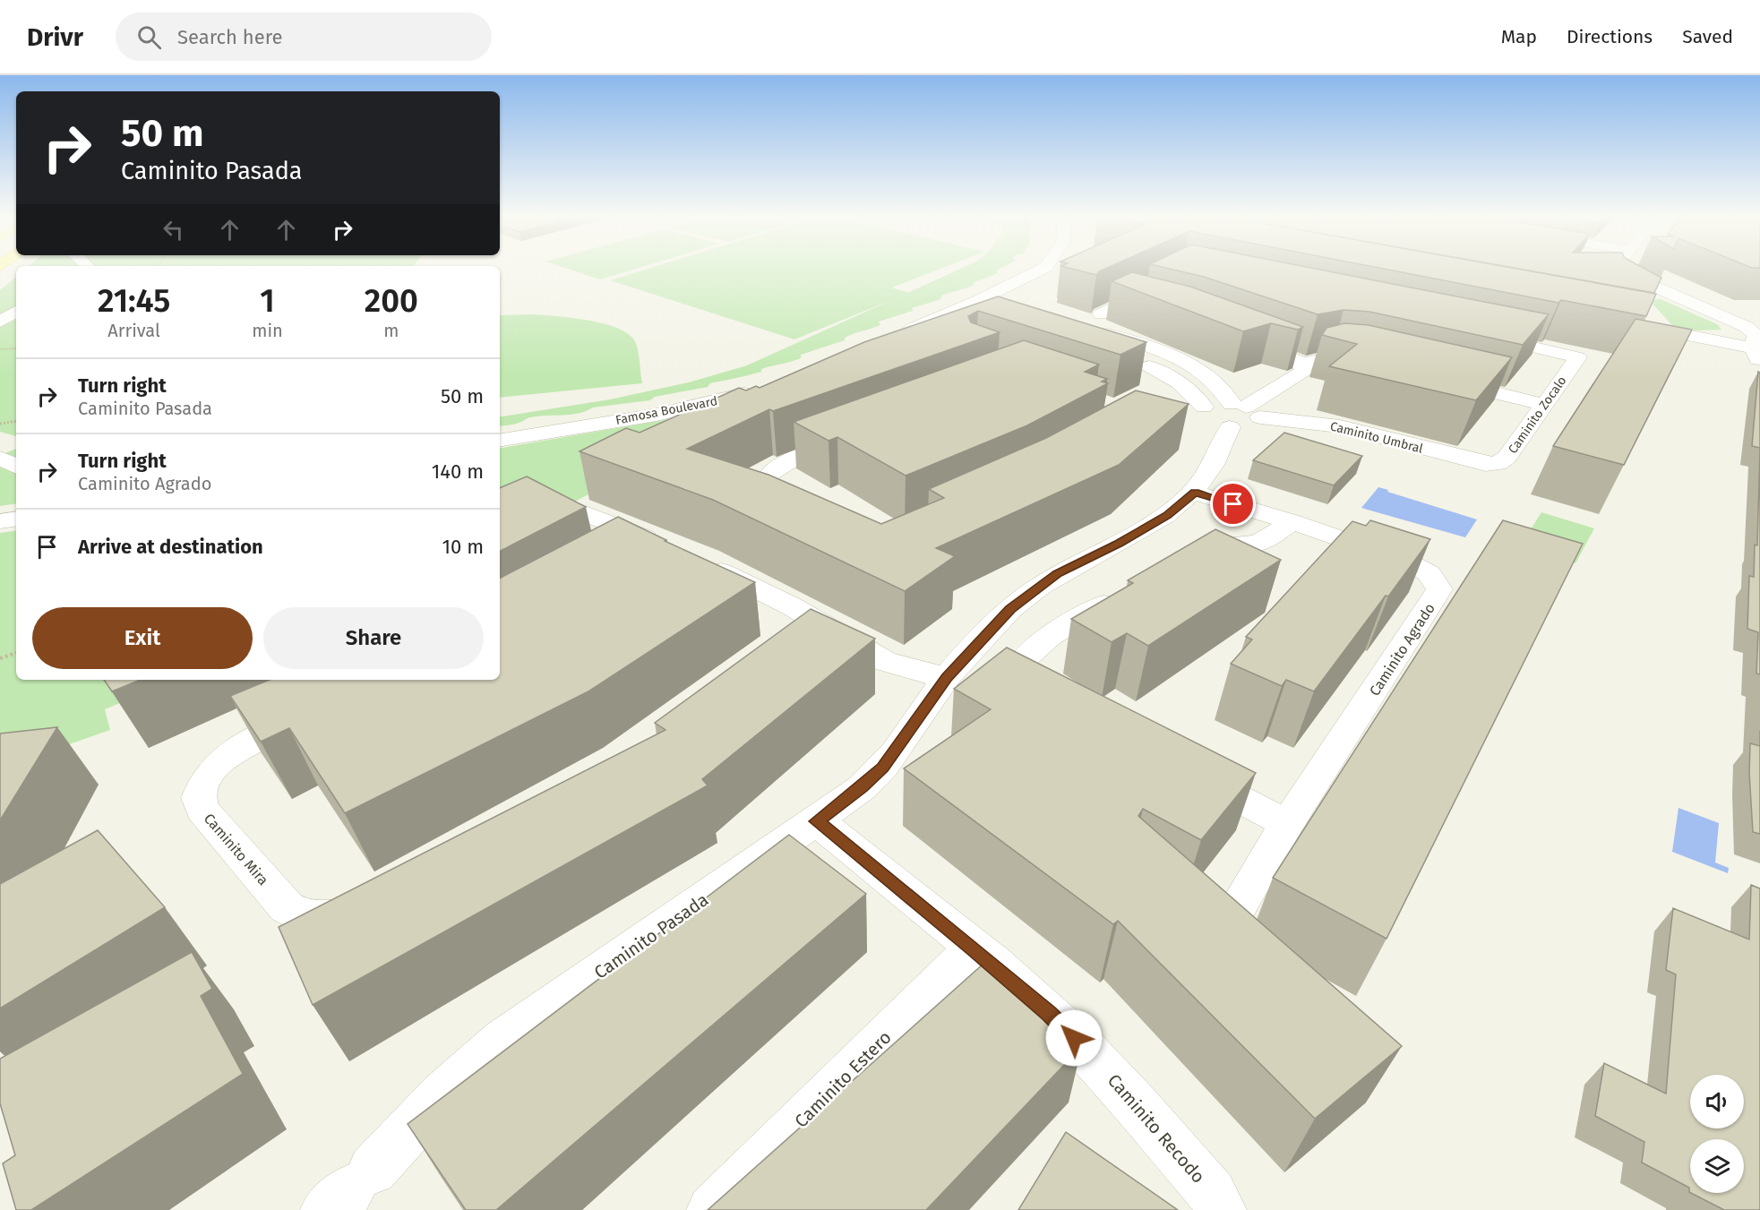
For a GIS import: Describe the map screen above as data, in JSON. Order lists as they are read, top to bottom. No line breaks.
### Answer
{"streets":{"street":["Famosa Boulevard","Caminito Zocalo","Caminito Umbral","Caminito Agrado","Caminito Mira","Caminito Pasada","Caminito Estero","Caminito Recodo"]},"crossings":[["Caminito Zocalo","Caminito Umbral"],["Caminito Umbral","Caminito Pasada"],["Caminito Agrado","Caminito Pasada"],["Caminito Pasada","Caminito Recodo"],["Caminito Estero","Caminito Recodo"]],"page":{"header":"Drivr","search":"Search here","nav":["Map","Directions","Saved"],"turn":["50 m","Caminito Pasada"],"eta":["21:45","Arrival","1","min","200","m"],"list":[{"name":"Turn right","note":"Caminito Pasada","value":"50 m"},{"name":"Turn right","note":"Caminito Agrado","value":"140 m"},{"name":"Arrive at destination","value":"10 m"}],"buttons":["Exit","Share"]}}
